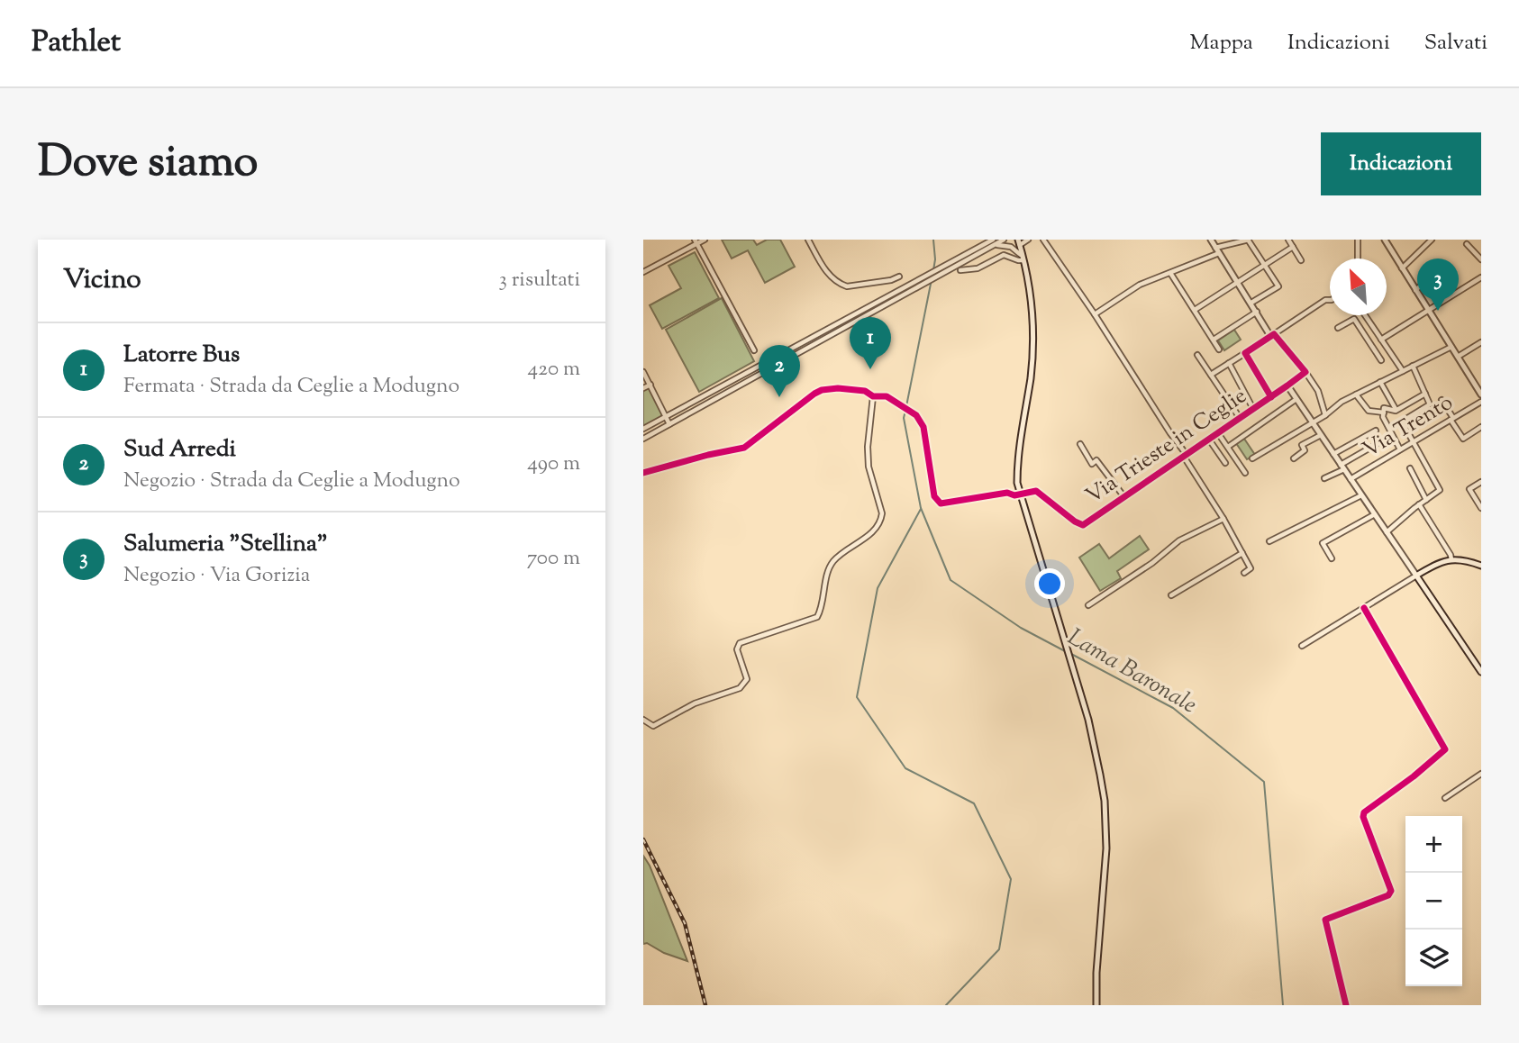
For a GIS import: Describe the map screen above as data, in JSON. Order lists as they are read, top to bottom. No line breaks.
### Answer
{"streets":{"street":["Via Trento","Via Trieste in Ceglie"]},"water":["Lama Baronale"],"north":"top left","page":{"header":"Pathlet","nav":["Mappa","Indicazioni","Salvati"],"title":"Dove siamo","buttons":"Indicazioni","heading":["Vicino","3 risultati"],"pins":["3","1","2"],"list":[{"mark":"1","name":"Latorre Bus","note":"Fermata · Strada da Ceglie a Modugno","value":"420 m"},{"mark":"2","name":"Sud Arredi","note":"Negozio · Strada da Ceglie a Modugno","value":"490 m"},{"mark":"3","name":"Salumeria \"Stellina\"","note":"Negozio · Via Gorizia","value":"700 m"}],"map_buttons":["+","−"]}}
